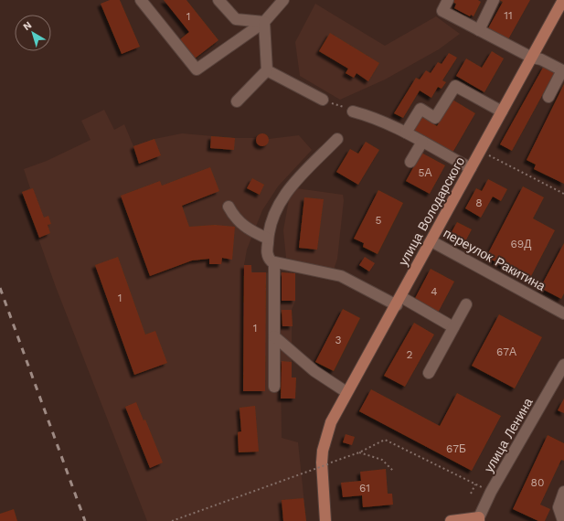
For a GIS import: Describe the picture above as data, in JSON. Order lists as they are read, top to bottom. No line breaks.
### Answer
{"streets":{"main road":["улица Володарского"],"street":["переулок Ракитина","улица Ленина"]},"crossings":[["улица Володарского","переулок Ракитина"]],"house_numbers":["11","1","5А","8","5","69Д","4","1","1","3","67А","2","67Б","80","61"],"north":"top left"}
